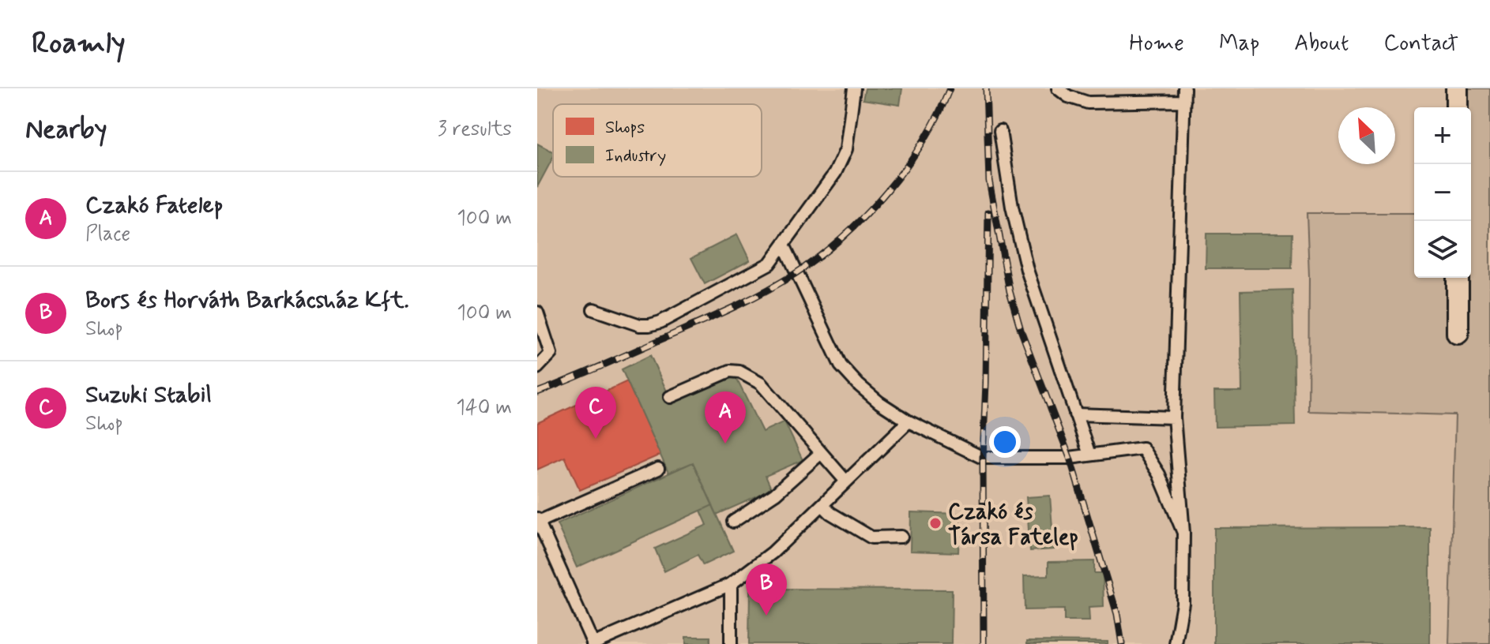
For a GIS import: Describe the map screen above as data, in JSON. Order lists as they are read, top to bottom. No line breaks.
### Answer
{"places":["Czakó és Társa Fatelep"],"legend":["Shops","Industry"],"north":"top left","page":{"header":"Roamly","nav":["Home","Map","About","Contact"],"heading":["Nearby","3 results"],"map_buttons":["+","−"],"list":[{"mark":"A","name":"Czakó Fatelep","note":"Place","value":"100 m"},{"mark":"B","name":"Bors és Horváth Barkácsház Kft.","note":"Shop","value":"100 m"},{"mark":"C","name":"Suzuki Stabil","note":"Shop","value":"140 m"}],"pins":["C","A","B"]}}
